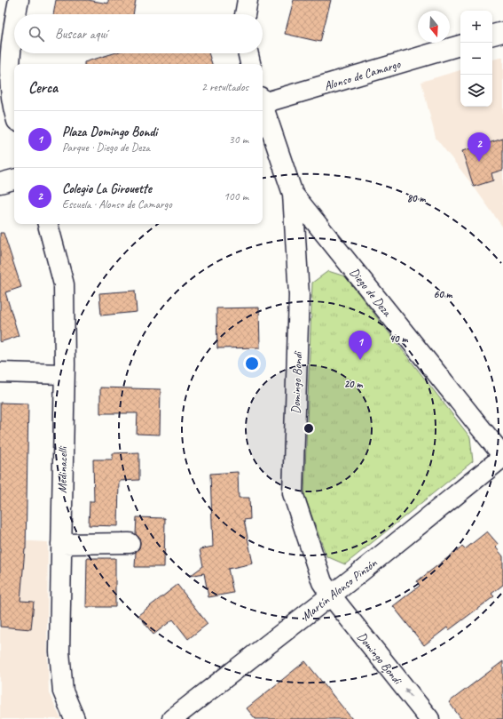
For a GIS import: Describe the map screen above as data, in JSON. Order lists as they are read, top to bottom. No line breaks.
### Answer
{"streets":{"street":["Alonso de Camargo","Diego de Deza","Domingo Bondi","Medinacelli","Martín Alonso Pinzón"]},"crossings":[["Diego de Deza","Domingo Bondi"],["Diego de Deza","Martín Alonso Pinzón"],["Domingo Bondi","Martín Alonso Pinzón"]],"north":"bottom","page":{"map_buttons":["+","−"],"search":"Buscar aquí","heading":["Cerca","2 resultados"],"list":[{"mark":"1","name":"Plaza Domingo Bondi","note":"Parque · Diego de Deza","value":"30 m"},{"mark":"2","name":"Colegio La Girouette","note":"Escuela · Alonso de Camargo","value":"100 m"}],"pins":["2","1"]},"rings":["80 m","60 m","40 m","20 m"]}
